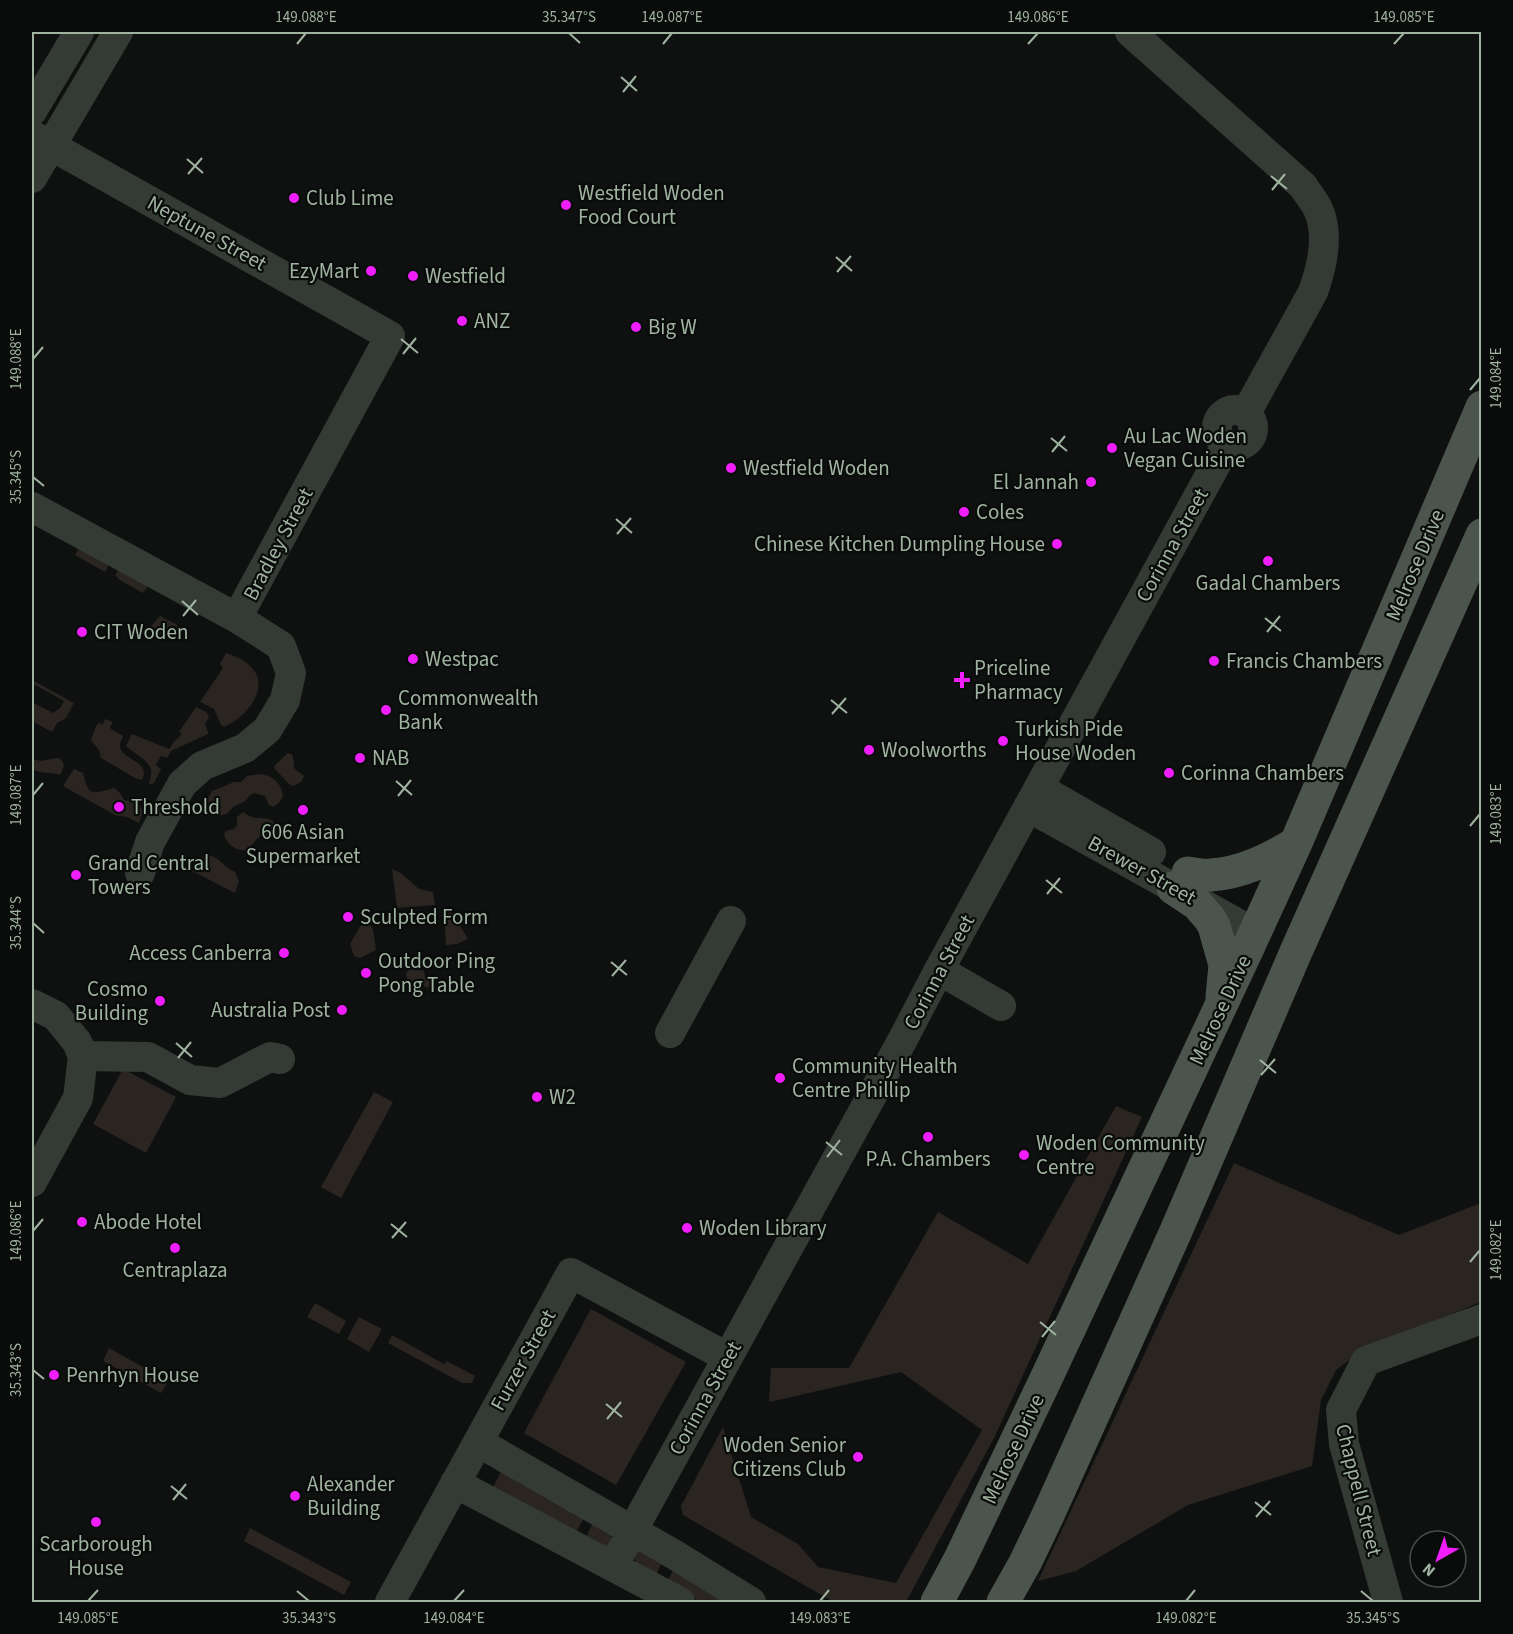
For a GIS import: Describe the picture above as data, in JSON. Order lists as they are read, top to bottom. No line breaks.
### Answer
{"streets":{"main road":["Melrose Drive"],"street":["Neptune Street","Bradley Street","Corinna Street","Brewer Street","Furzer Street","Chappell Street"]},"crossings":[["Neptune Street","Bradley Street"],["Corinna Street","Brewer Street"],["Corinna Street","Furzer Street"],["Melrose Drive","Brewer Street"]],"places":{"other":["Club Lime","Westfield Woden Food Court","EzyMart","Westfield","ANZ","Big W","Au Lac Woden Vegan Cuisine","Westfield Woden","El Jannah","Coles","Chinese Kitchen Dumpling House","Gadal Chambers","CIT Woden","Westpac","Francis Chambers","Commonwealth Bank","Turkish Pide House Woden","Woolworths","NAB","Corinna Chambers","Threshold","606 Asian Supermarket","Grand Central Towers","Sculpted Form","Access Canberra","Outdoor Ping Pong Table","Cosmo Building","Australia Post","Community Health Centre Phillip","W2","P.A. Chambers","Woden Community Centre","Abode Hotel","Woden Library","Centraplaza","Penrhyn House","Woden Senior Citizens Club","Alexander Building","Scarborough House"],"health":["Priceline Pharmacy"]},"north":"bottom left","coordinates":["149.088°E","35.347°S","149.087°E","149.086°E","149.085°E","149.084°E","35.345°S","149.083°E","35.344°S","149.082°E","35.343°S"]}
